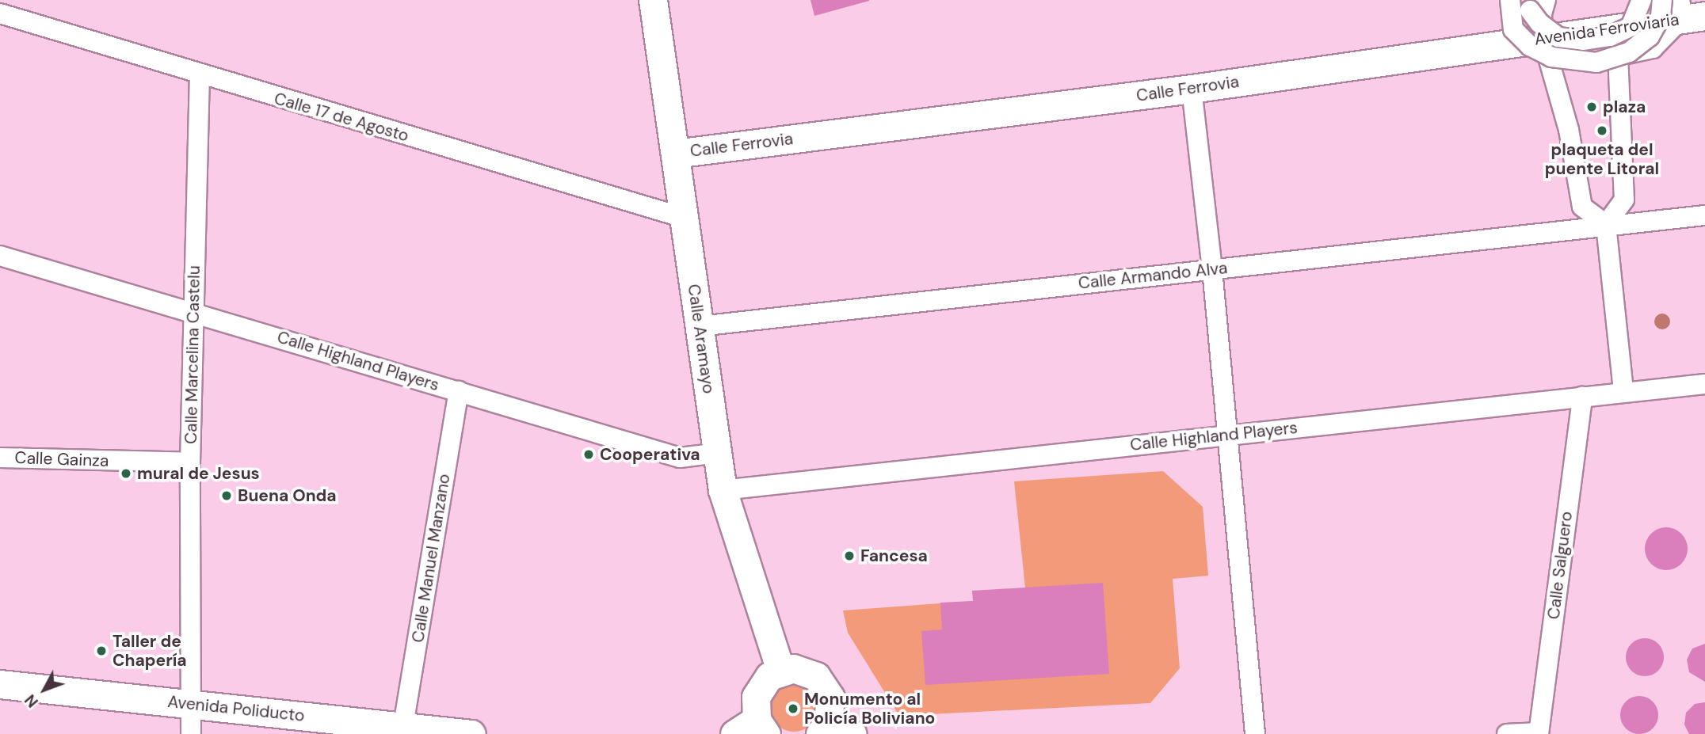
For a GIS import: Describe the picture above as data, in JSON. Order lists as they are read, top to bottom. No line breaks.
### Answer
{"streets":{"street":["Avenida Ferroviaria","Calle Ferrovia","Calle 17 de Agosto","Calle Armando Alva","Calle Aramayo","Calle Marcelina Castelu","Calle Highland Players","Calle Gainza","Calle Manuel Manzano","Calle Salguero","Avenida Poliducto"]},"crossings":[["Avenida Ferroviaria","Calle Ferrovia"],["Calle Ferrovia","Calle Aramayo"],["Calle 17 de Agosto","Calle Aramayo"],["Calle 17 de Agosto","Calle Marcelina Castelu"],["Calle Armando Alva","Calle Aramayo"],["Calle Aramayo","Calle Highland Players"],["Calle Marcelina Castelu","Calle Highland Players"],["Calle Marcelina Castelu","Calle Gainza"],["Calle Marcelina Castelu","Avenida Poliducto"],["Calle Highland Players","Calle Manuel Manzano"],["Calle Highland Players","Calle Salguero"],["Calle Manuel Manzano","Avenida Poliducto"]],"places":["plaza","plaqueta del puente Litoral","Cooperativa","mural de Jesus","Buena Onda","Fancesa","Taller de Chapería","Monumento al Policía Boliviano"],"north":"bottom left"}
